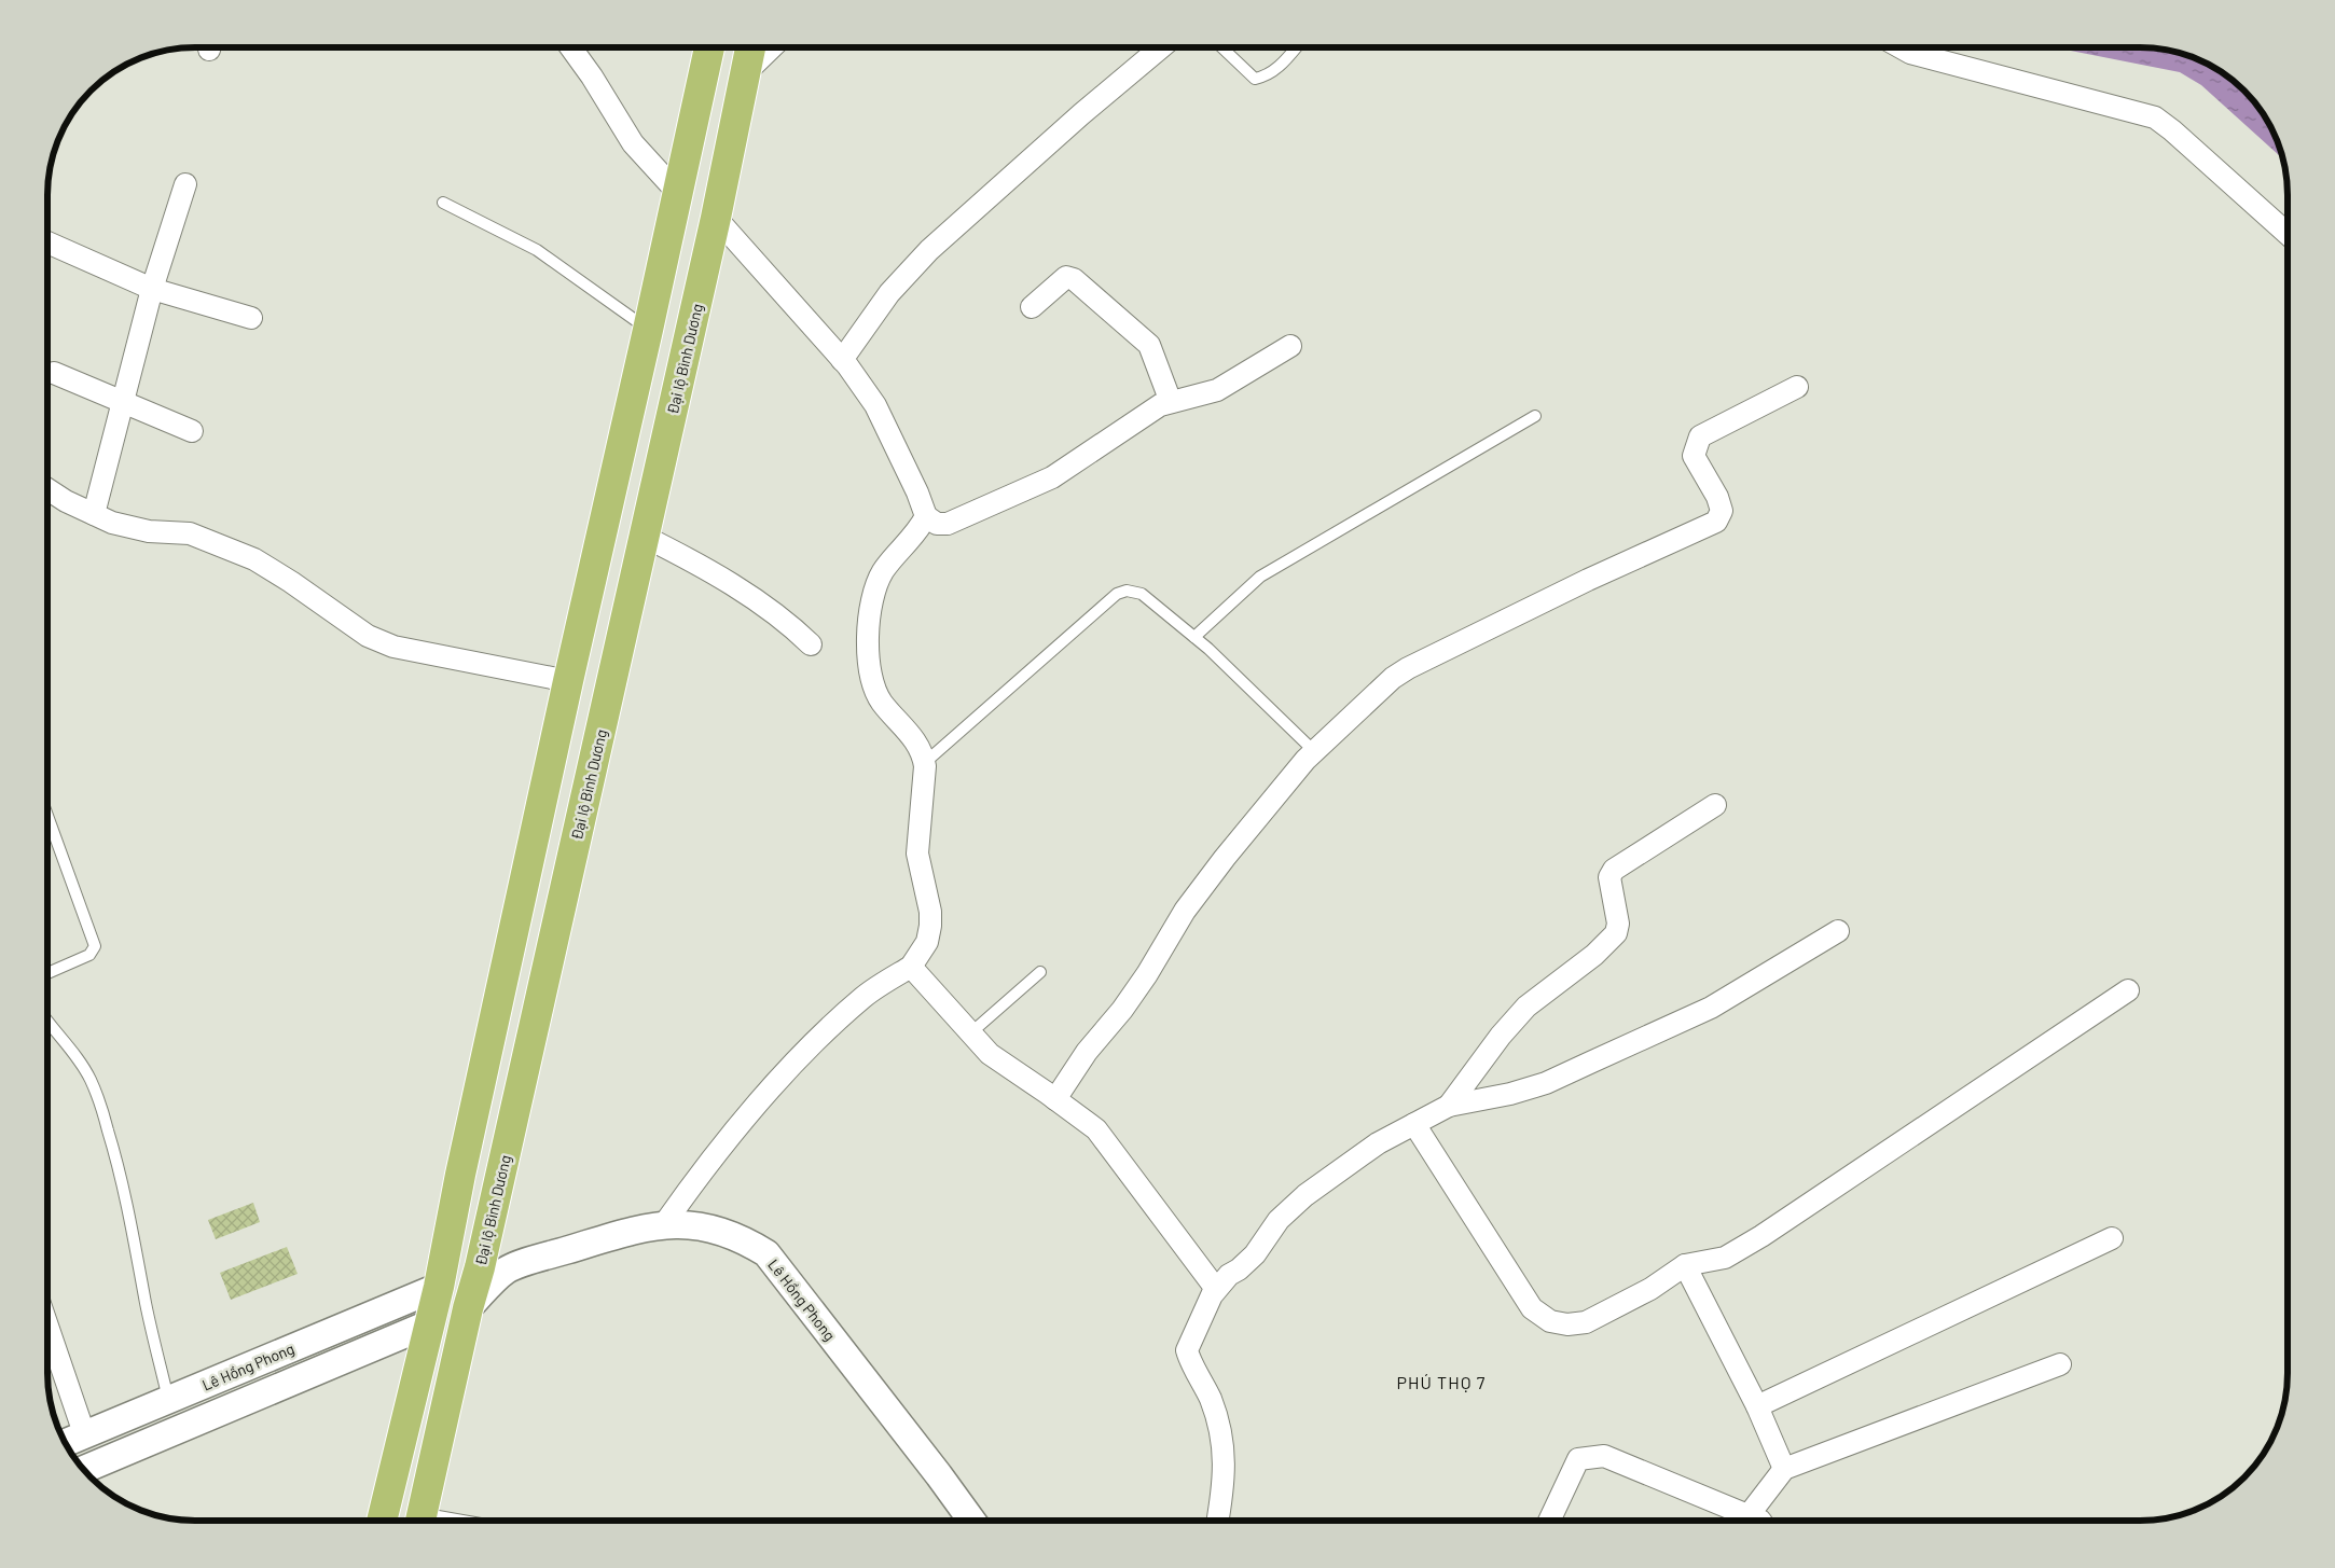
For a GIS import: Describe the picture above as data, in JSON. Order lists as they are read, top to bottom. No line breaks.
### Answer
{"streets":{"highway":["Đại lộ Bình Dương"],"street":["Lê Hồng Phong"]},"crossings":[["Đại lộ Bình Dương","Lê Hồng Phong"]],"districts":["PHÚ THỌ 7"]}
